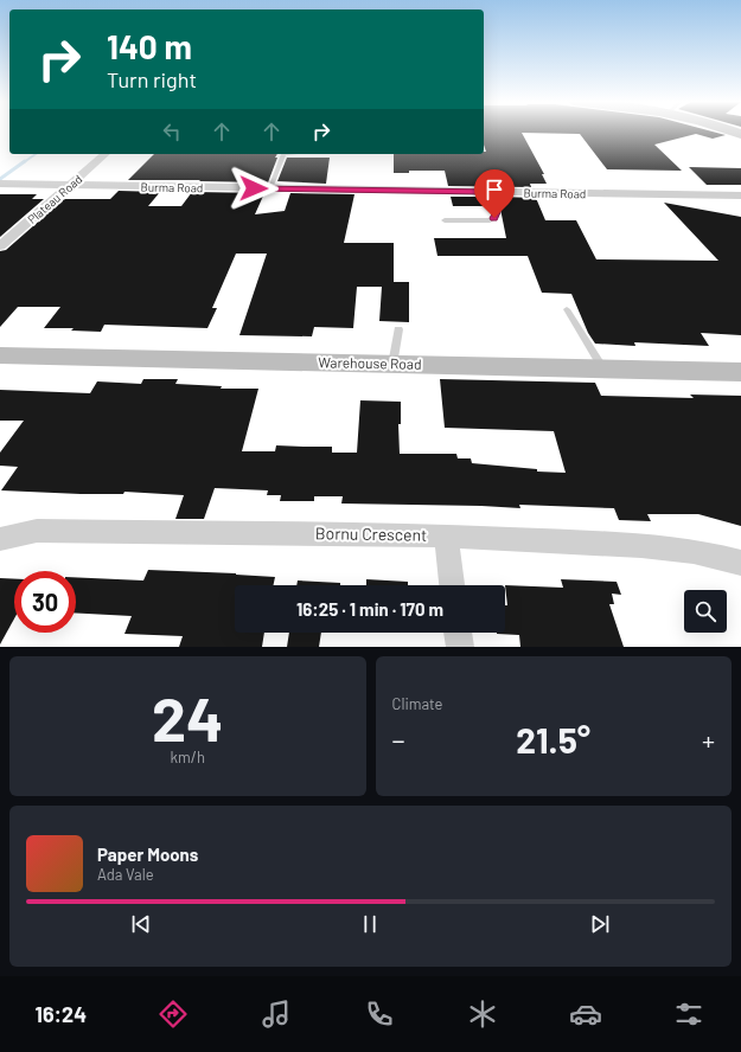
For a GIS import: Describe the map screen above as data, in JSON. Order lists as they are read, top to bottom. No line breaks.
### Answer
{"streets":{"main road":["Warehouse Road"],"street":["Burma Road","Plateau Road","Bornu Crescent"]},"crossings":[["Burma Road","Plateau Road"]],"page":{"turn":["140 m","Turn right"],"limit":"30","trip":"16:25 · 1 min · 170 m","tile":[["24","km/h"],"Climate"],"heat":["−","21.5°","+"],"song":["Paper Moons","Ada Vale"],"tabs":"16:24"}}
